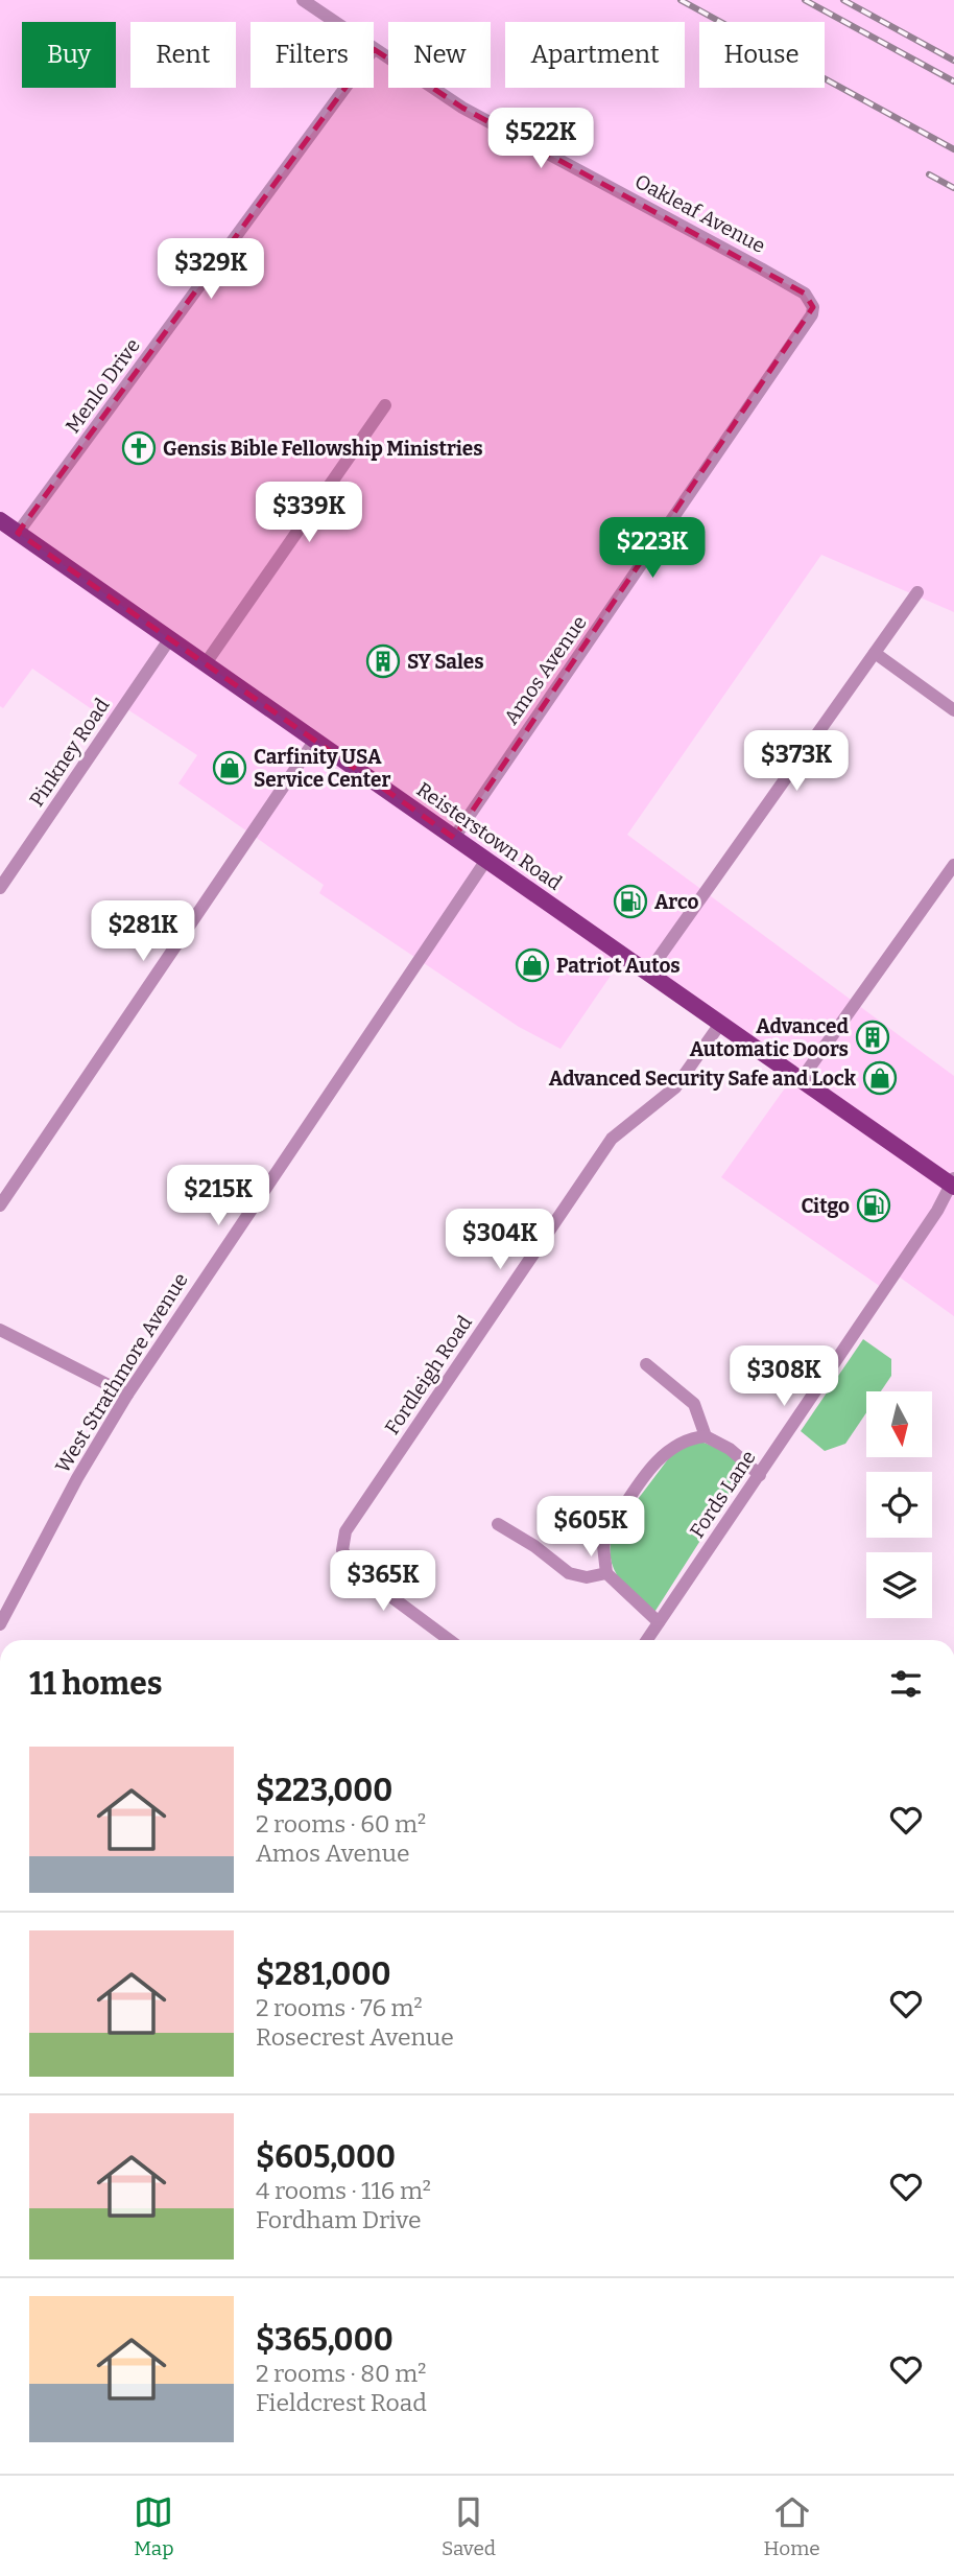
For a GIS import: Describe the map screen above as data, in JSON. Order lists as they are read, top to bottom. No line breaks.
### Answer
{"streets":{"main road":["Reisterstown Road"],"street":["Oakleaf Avenue","Menlo Drive","Amos Avenue","Pinkney Road","West Strathmore Avenue","Fordleigh Road","Fords Lane"]},"crossings":[["Oakleaf Avenue","Amos Avenue"],["Menlo Drive","Reisterstown Road"],["Amos Avenue","Reisterstown Road"],["Pinkney Road","Reisterstown Road"],["Reisterstown Road","West Strathmore Avenue"],["Reisterstown Road","Fordleigh Road"],["Reisterstown Road","Fords Lane"]],"places":{"church":["Gensis Bible Fellowship Ministries"],"building":["SY Sales","Advanced Automatic Doors"],"shop":["Carfinity USA Service Center","Patriot Autos","Advanced Security Safe and Lock"],"fuel station":["Arco","Citgo"]},"north":"bottom","page":{"chip":["Buy","Rent","Filters","New","Apartment","House"],"price":["$522K","$329K","$339K","$223K","$373K","$281K","$215K","$304K","$308K","$605K","$365K"],"heading":"11 homes","list":[{"name":"$223,000","note":"2 rooms · 60 m² · Amos Avenue"},{"name":"$281,000","note":"2 rooms · 76 m² · Rosecrest Avenue"},{"name":"$605,000","note":"4 rooms · 116 m² · Fordham Drive"},{"name":"$365,000","note":"2 rooms · 80 m² · Fieldcrest Road"}],"tabs":["Map","Saved","Home"]}}
